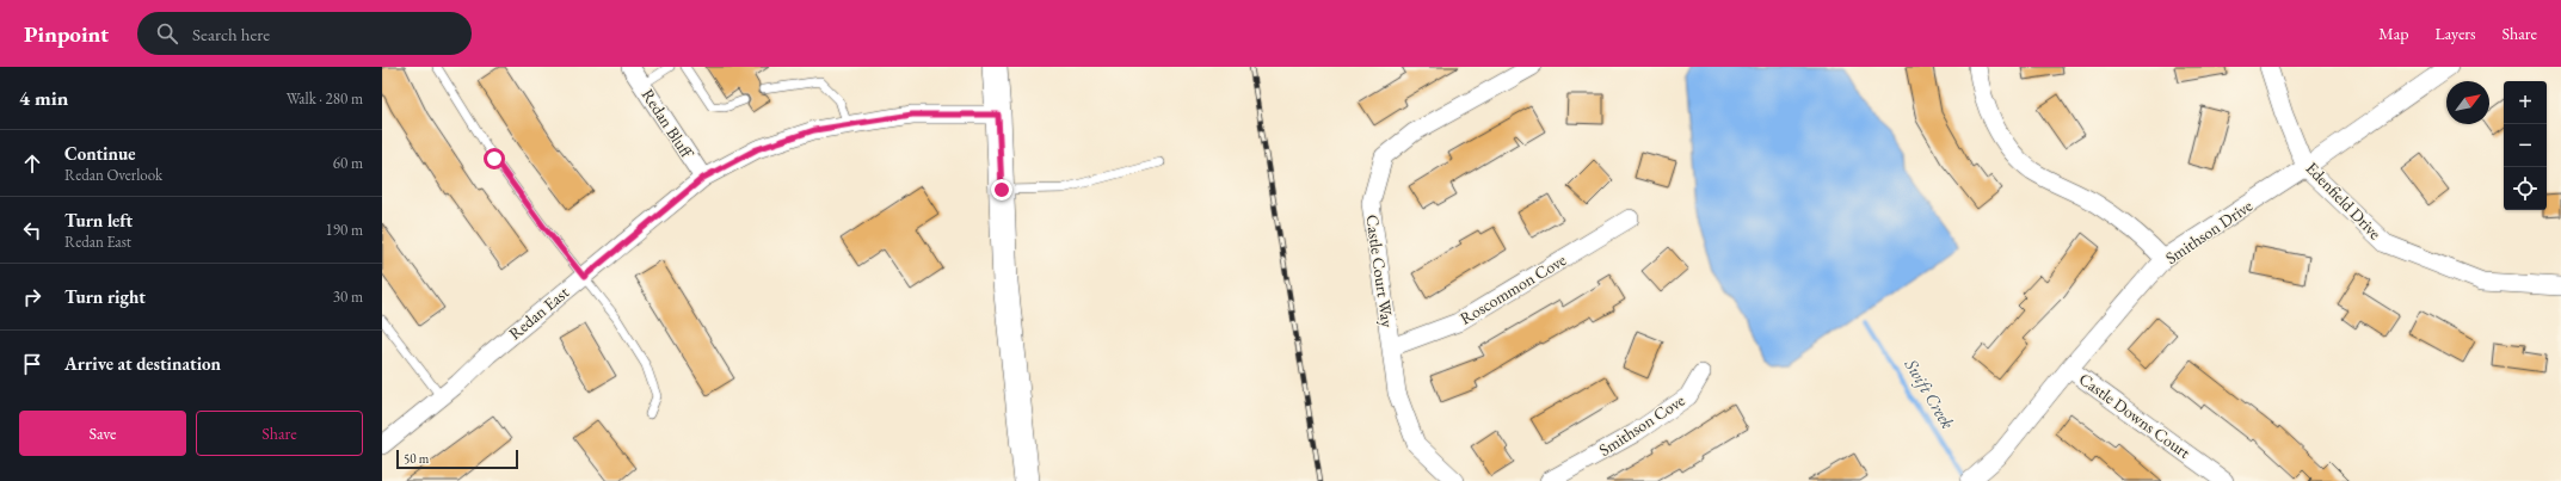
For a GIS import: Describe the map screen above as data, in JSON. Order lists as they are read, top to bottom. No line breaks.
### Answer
{"streets":{"street":["Redan Bluff","Edenfield Drive","Smithson Drive","Castle Court Way","Roscommon Cove","Redan East","Castle Downs Court","Smithson Cove"]},"crossings":[["Redan Bluff","Redan East"],["Edenfield Drive","Smithson Drive"],["Smithson Drive","Castle Downs Court"],["Castle Court Way","Roscommon Cove"]],"water":["Swift Creek"],"scale_bar":"50 m","north":"top right","page":{"header":"Pinpoint","search":"Search here","nav":["Map","Layers","Share"],"heading":["4 min","Walk · 280 m"],"map_buttons":["+","−"],"list":[["Continue","Redan Overlook","60 m"],["Turn left","Redan East","190 m"],["Turn right","30 m"],"Arrive at destination"],"buttons":["Save","Share"],"scale":"50 m"}}
